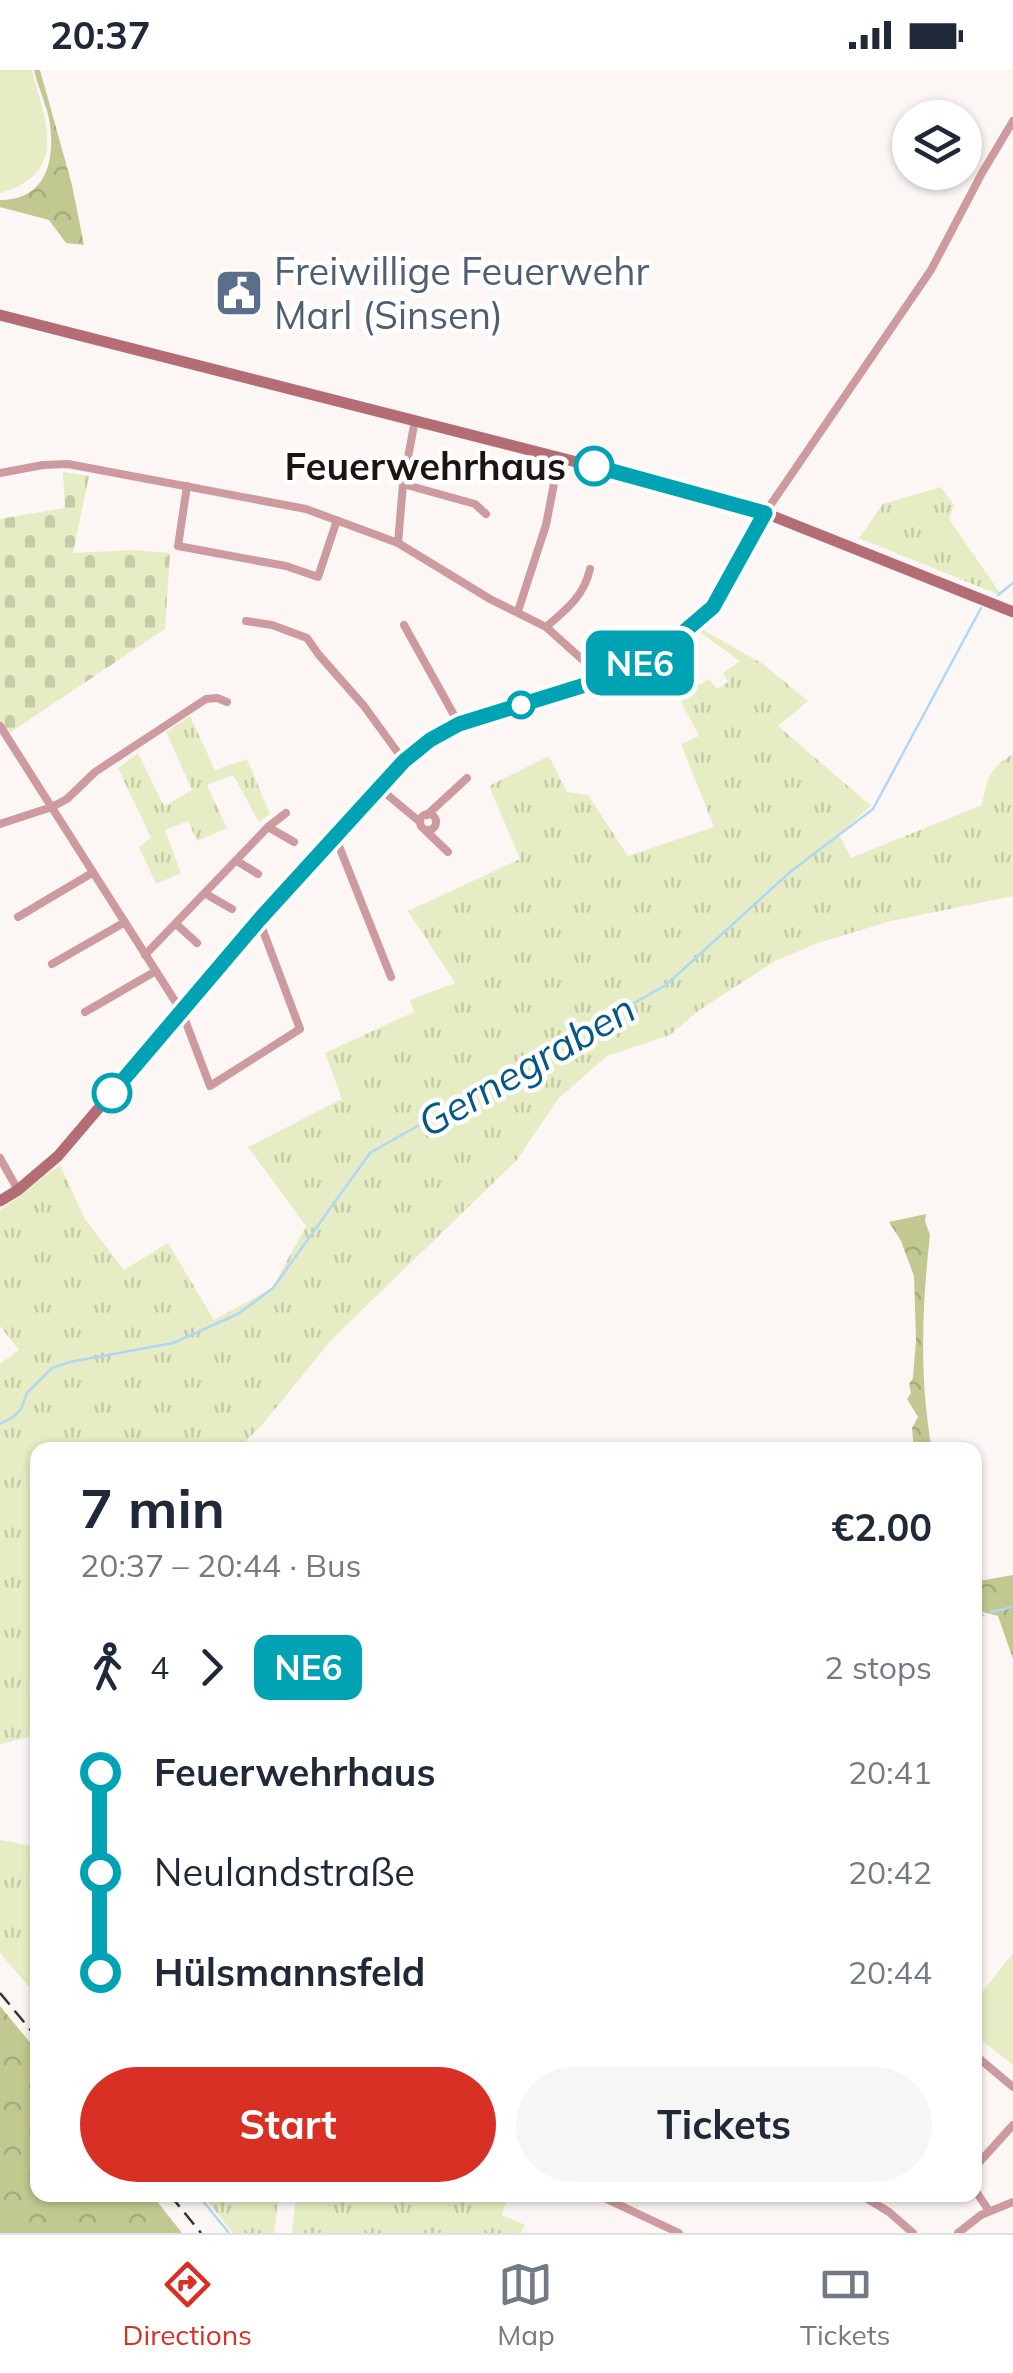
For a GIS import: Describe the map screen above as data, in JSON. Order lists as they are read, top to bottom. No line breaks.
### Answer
{"water":["Gernegraben"],"places":{"public building":["Freiwillige Feuerwehr Marl (Sinsen)"],"other":["Feuerwehrhaus"]},"lines":["bus line NE6"],"page":{"status":"20:37","on_map":"NE6","heading":["7 min","20:37 – 20:44 · Bus","€2.00"],"legs":["4","NE6","2 stops"],"list":[{"name":"Feuerwehrhaus","value":"20:41"},{"name":"Neulandstraße","value":"20:42"},{"name":"Hülsmannsfeld","value":"20:44"}],"buttons":["Start","Tickets"],"tabs":["Directions","Map","Tickets"]}}
